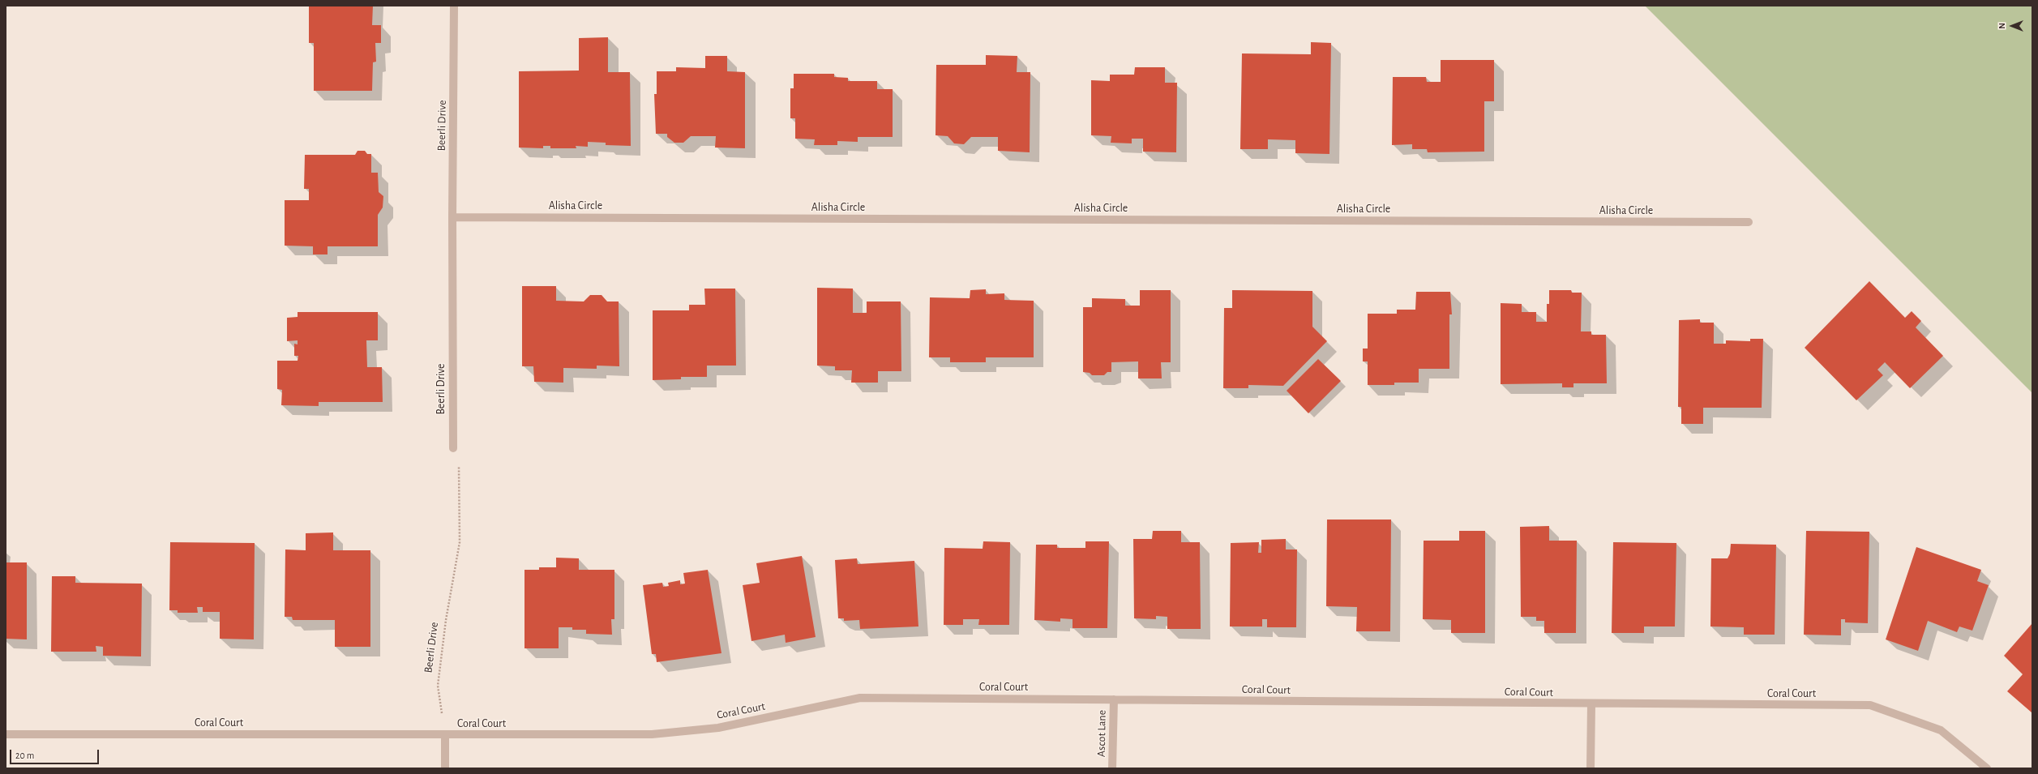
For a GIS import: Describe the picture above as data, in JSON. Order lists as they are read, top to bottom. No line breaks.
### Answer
{"streets":{"street":["Beerli Drive","Alisha Circle","Coral Court","Ascot Lane"]},"crossings":[["Beerli Drive","Alisha Circle"],["Beerli Drive","Coral Court"],["Coral Court","Ascot Lane"]],"scale_bar":"20 m","north":"left"}
